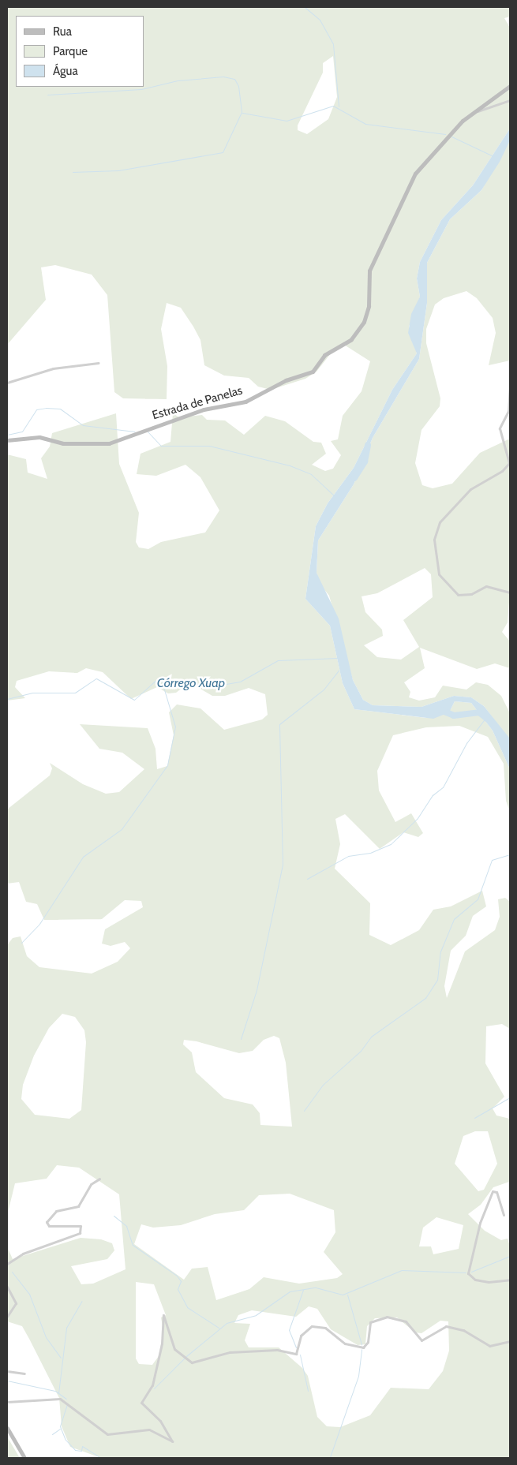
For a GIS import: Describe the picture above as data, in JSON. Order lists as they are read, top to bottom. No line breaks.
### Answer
{"streets":{"street":["Estrada de Panelas"]},"water":["Córrego Xuap"],"legend":["Rua","Parque","Água"]}
